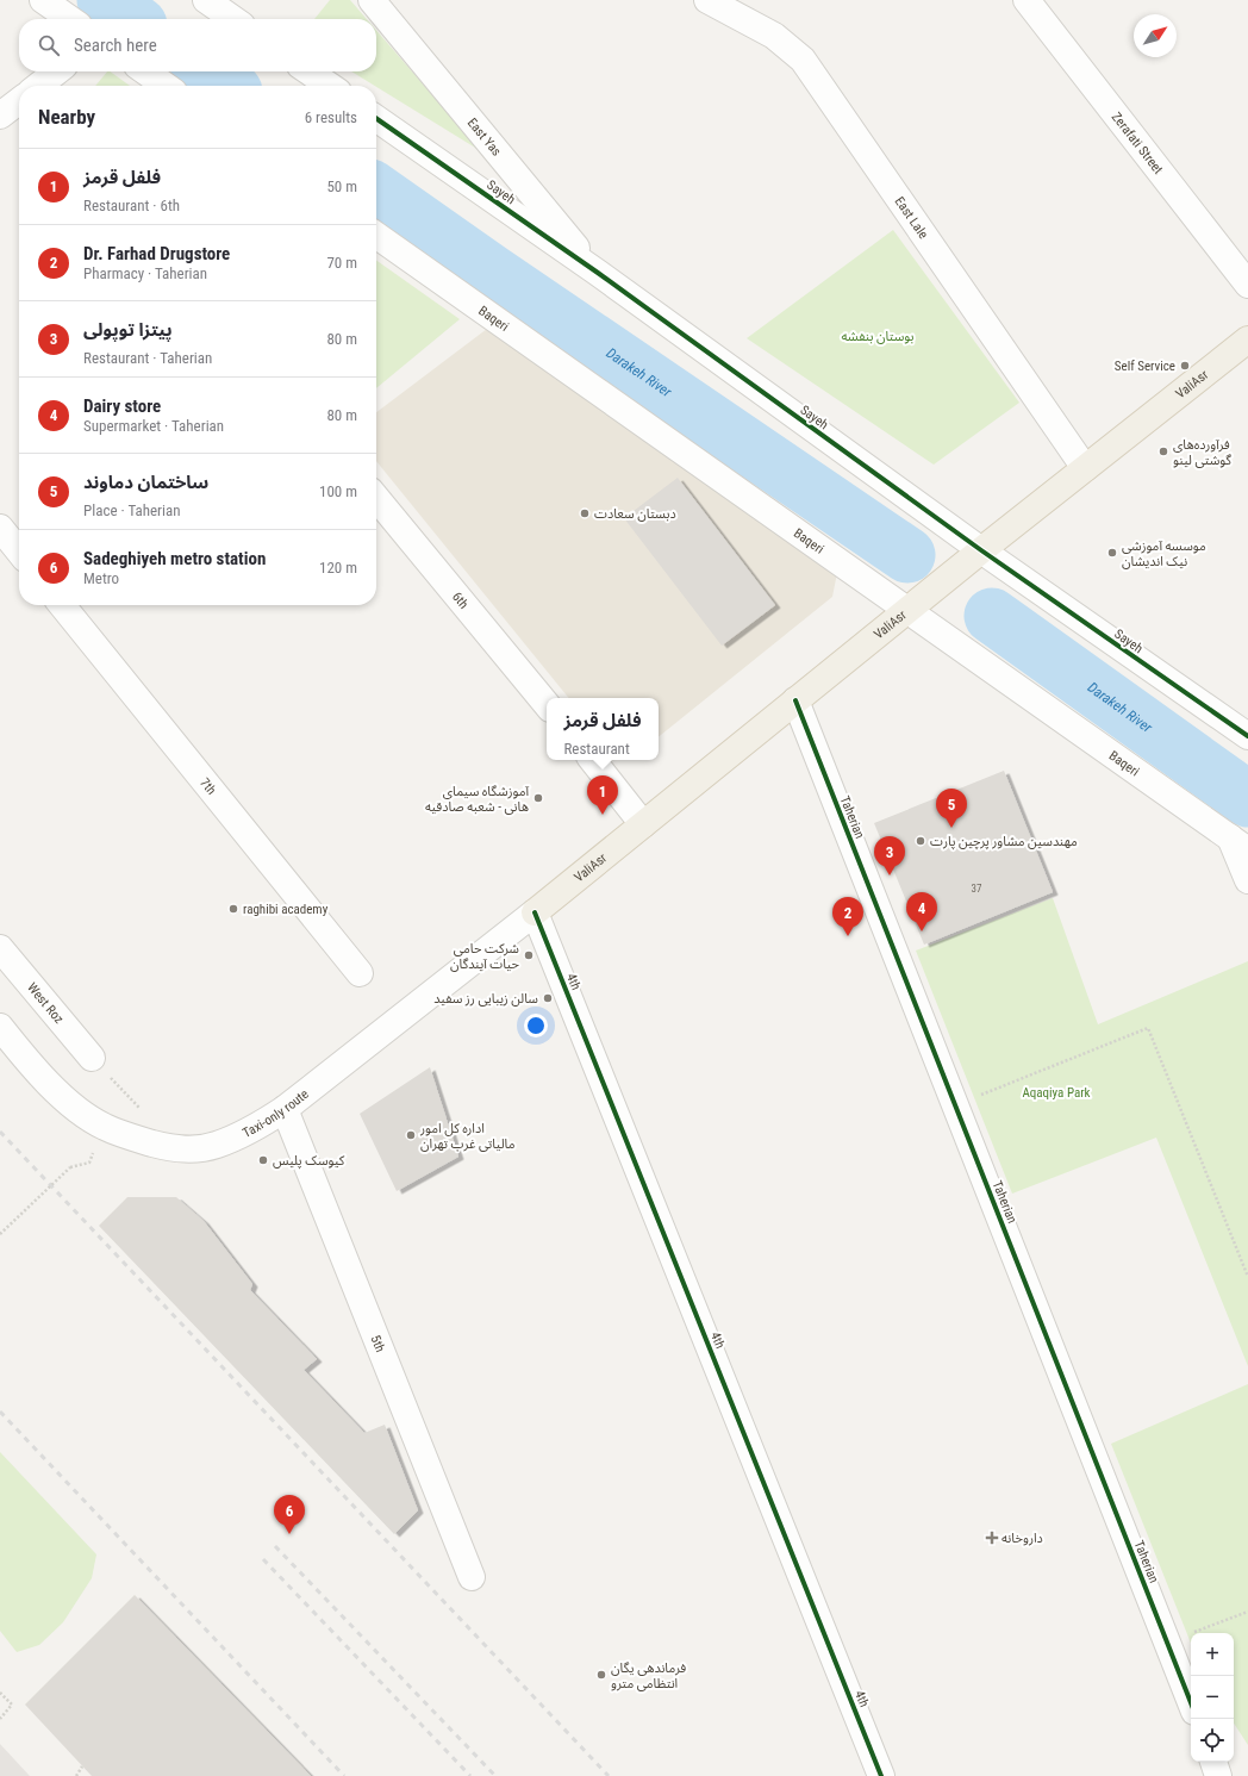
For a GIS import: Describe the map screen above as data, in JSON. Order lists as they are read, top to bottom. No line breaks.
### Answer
{"streets":{"main road":["ValiAsr"],"street":["East Yas","Zerafati Street","Sayeh","East Lale","Baqeri","6th","7th","Taherian","4th","West Roz","Taxi-only route","5th"]},"crossings":[["East Yas","Sayeh"],["Sayeh","ValiAsr"],["East Lale","ValiAsr"],["Baqeri","ValiAsr"],["ValiAsr","Taherian"],["ValiAsr","4th"],["ValiAsr","Taxi-only route"],["4th","Taxi-only route"],["Taxi-only route","5th"]],"water":["Darakeh River"],"parks":["بوستان بنفشه","Aqaqiya Park"],"places":{"other":["Self Service","فرآورده‌های گوشتی لینو","دبستان سعادت","موسسه آموزشی نیک اندیشان","آموزشگاه سیمای هانی - شعبه صادقیه","مهندسین مشاور پرچین پارت","raghibi academy","شركت حامی حيات آيندگان","سالن زیبایی رز سفید","اداره کل امور مالیاتی غرب تهران","کیوسک پلیس","فرماندهی یگان انتظامی مترو"],"health":["داروخانه"]},"house_numbers":["37"],"north":"top right","page":{"search":"Search here","heading":["Nearby","6 results"],"list":[{"mark":"1","name":"فلفل قرمز","note":"Restaurant · 6th","value":"50 m"},{"mark":"2","name":"Dr. Farhad Drugstore","note":"Pharmacy · Taherian","value":"70 m"},{"mark":"3","name":"پیتزا توپولی","note":"Restaurant · Taherian","value":"80 m"},{"mark":"4","name":"Dairy store","note":"Supermarket · Taherian","value":"80 m"},{"mark":"5","name":"ساختمان دماوند","note":"Place · Taherian","value":"100 m"},{"mark":"6","name":"Sadeghiyeh metro station","note":"Metro","value":"120 m"}],"popup":["فلفل قرمز","Restaurant"],"pins":["1","5","3","4","2","6"],"map_buttons":["+","−"]}}
